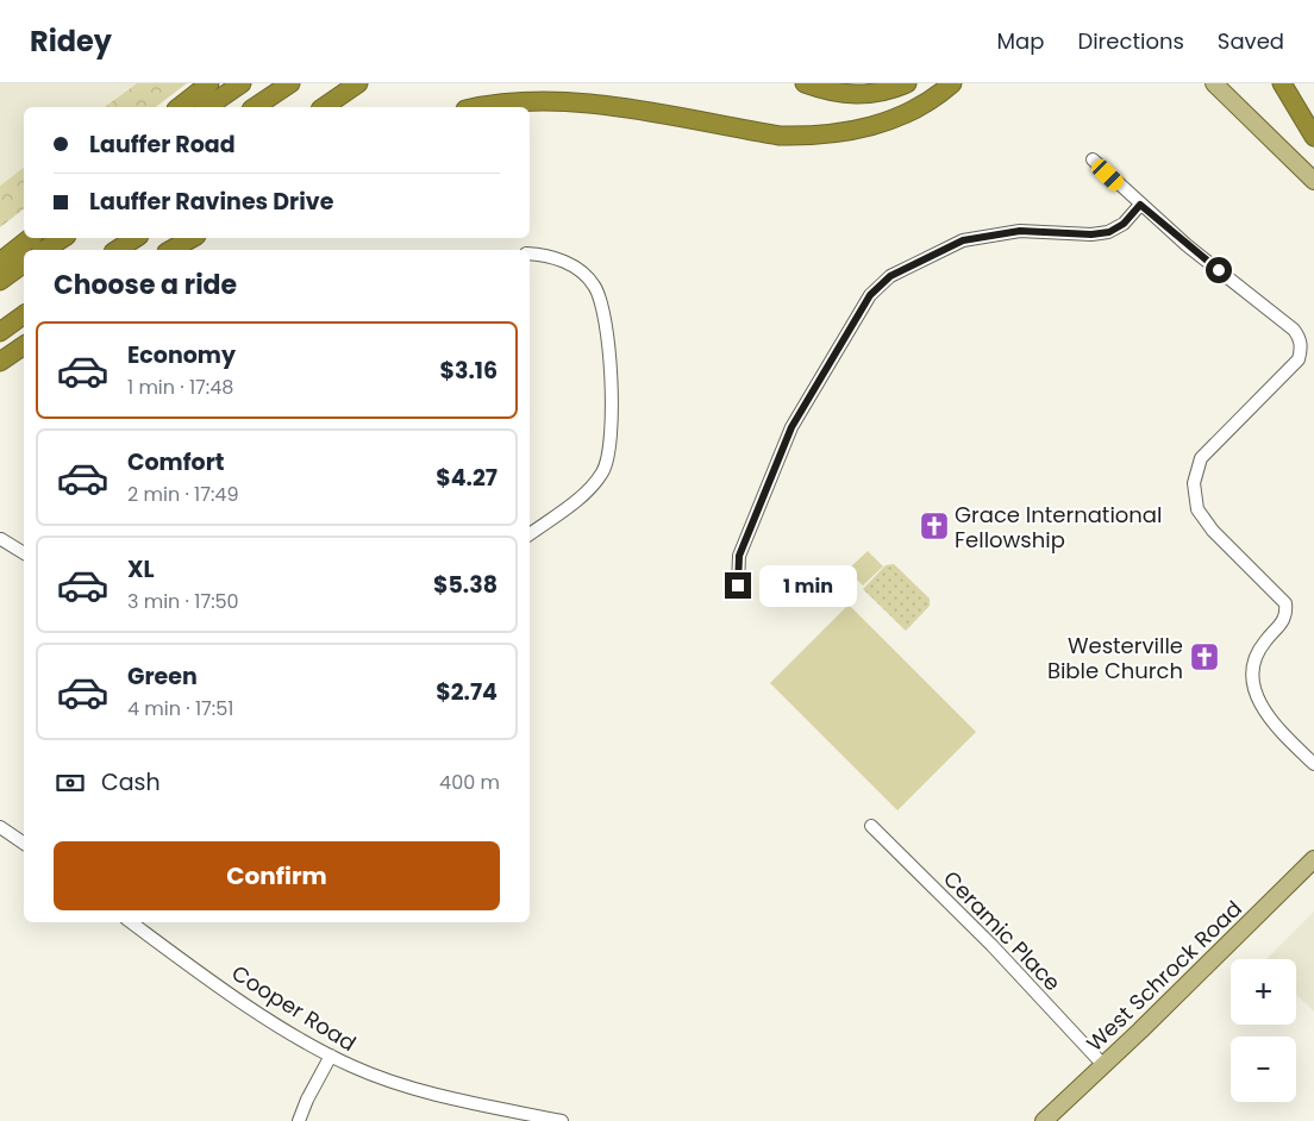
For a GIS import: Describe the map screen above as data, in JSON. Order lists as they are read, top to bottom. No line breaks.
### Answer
{"streets":{"main road":["West Schrock Road"],"street":["Ceramic Place","Cooper Road"]},"crossings":[["Ceramic Place","West Schrock Road"]],"places":{"church":["Grace International Fellowship","Westerville Bible Church"]},"page":{"header":"Ridey","nav":["Map","Directions","Saved"],"banner":["Lauffer Road","Lauffer Ravines Drive"],"heading":"Choose a ride","list":[{"name":"Economy","note":"1 min · 17:48","value":"$3.16"},{"name":"Comfort","note":"2 min · 17:49","value":"$4.27"},{"name":"XL","note":"3 min · 17:50","value":"$5.38"},{"name":"Green","note":"4 min · 17:51","value":"$2.74"}],"bubble":"1 min","pay":["Cash","400 m"],"buttons":"Confirm","map_buttons":["+","−"]}}
